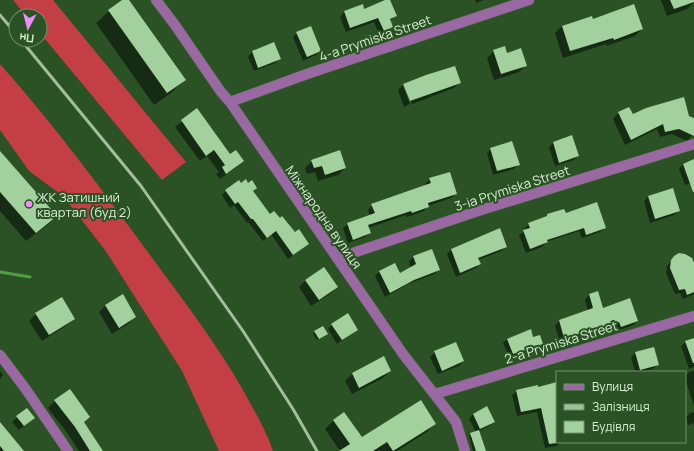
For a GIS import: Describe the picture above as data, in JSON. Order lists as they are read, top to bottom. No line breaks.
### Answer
{"streets":{"street":["4-a Prymiska Street","3-ia Prymiska Street","Міжнародна вулиця","2-a Prymiska Street"]},"crossings":[["4-a Prymiska Street","Міжнародна вулиця"],["3-ia Prymiska Street","Міжнародна вулиця"],["Міжнародна вулиця","2-a Prymiska Street"]],"places":["ЖК Затишний квартал (буд 2)"],"legend":["Вулиця","Залізниця","Будівля"],"north":"bottom"}
